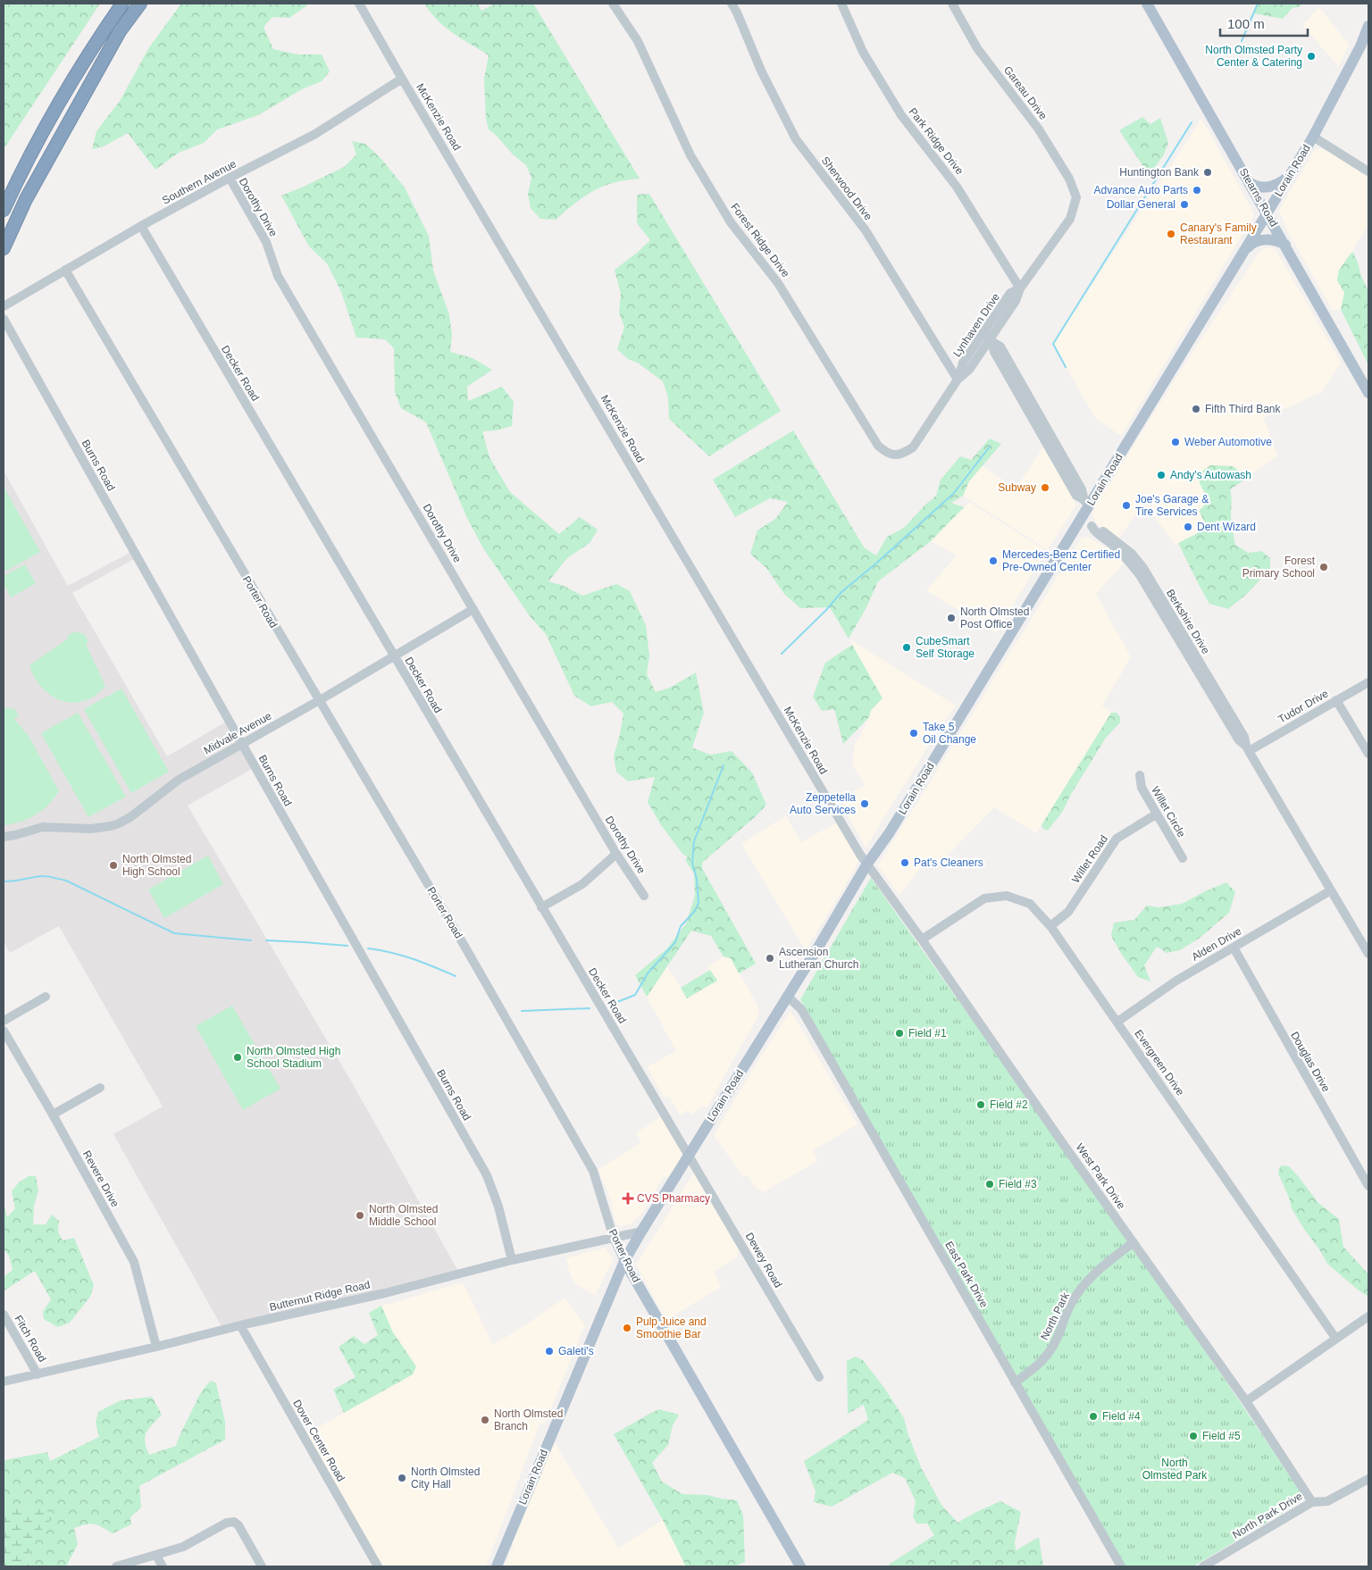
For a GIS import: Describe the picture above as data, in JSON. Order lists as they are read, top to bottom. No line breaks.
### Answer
{"streets":{"main road":["Lorain Road","Stearns Road","Porter Road"],"street":["Gareau Drive","McKenzie Road","Park Ridge Drive","Southern Avenue","Sherwood Drive","Dorothy Drive","Forest Ridge Drive","Lynhaven Drive","Decker Road","Burns Road","Berkshire Drive","Tudor Drive","Midvale Avenue","Willet Circle","Willet Road","Alden Drive","Douglas Drive","Evergreen Drive","West Park Drive","Revere Drive","Dewey Road","East Park Drive","Butternut Ridge Road","North Park","Fitch Road","Dover Center Road","North Park Drive"]},"crossings":[["Gareau Drive","Lynhaven Drive"],["McKenzie Road","Lorain Road"],["McKenzie Road","Southern Avenue"],["McKenzie Road","West Park Drive"],["Park Ridge Drive","Lynhaven Drive"],["Lorain Road","Stearns Road"],["Lorain Road","Decker Road"],["Lorain Road","Porter Road"],["Lorain Road","Berkshire Drive"],["Lorain Road","West Park Drive"],["Lorain Road","Dewey Road"],["Lorain Road","East Park Drive"],["Lorain Road","Butternut Ridge Road"],["Southern Avenue","Dorothy Drive"],["Southern Avenue","Decker Road"],["Southern Avenue","Porter Road"],["Sherwood Drive","Lynhaven Drive"],["Dorothy Drive","Midvale Avenue"],["Forest Ridge Drive","Lynhaven Drive"],["Decker Road","Midvale Avenue"],["Decker Road","Dewey Road"],["Burns Road","Midvale Avenue"],["Burns Road","Butternut Ridge Road"],["Porter Road","Midvale Avenue"],["Porter Road","Butternut Ridge Road"],["Berkshire Drive","Tudor Drive"],["Berkshire Drive","Alden Drive"],["Willet Circle","Willet Road"],["Willet Road","Evergreen Drive"],["Alden Drive","Douglas Drive"],["Alden Drive","Evergreen Drive"],["Evergreen Drive","West Park Drive"],["West Park Drive","North Park"],["West Park Drive","North Park Drive"],["Revere Drive","Butternut Ridge Road"],["East Park Drive","North Park"],["Butternut Ridge Road","Fitch Road"],["Butternut Ridge Road","Dover Center Road"]],"parks":["North Olmsted Park"],"places":{"other":["North Olmsted Party Center & Catering","Huntington Bank","Advance Auto Parts","Dollar General","Canary's Family Restaurant","Fifth Third Bank","Weber Automotive","Andy's Autowash","Subway","Joe's Garage & Tire Services","Dent Wizard","Mercedes-Benz Certified Pre-Owned Center","Forest Primary School","North Olmsted Post Office","CubeSmart Self Storage","Take 5 Oil Change","Zeppetella Auto Services","Pat's Cleaners","North Olmsted High School","Ascension Lutheran Church","Field #1","North Olmsted High School Stadium","Field #2","Field #3","North Olmsted Middle School","Pulp Juice and Smoothie Bar","Galeti's","Field #4","North Olmsted Branch","Field #5","North Olmsted City Hall"],"health":["CVS Pharmacy"]},"scale_bar":"100 m"}
